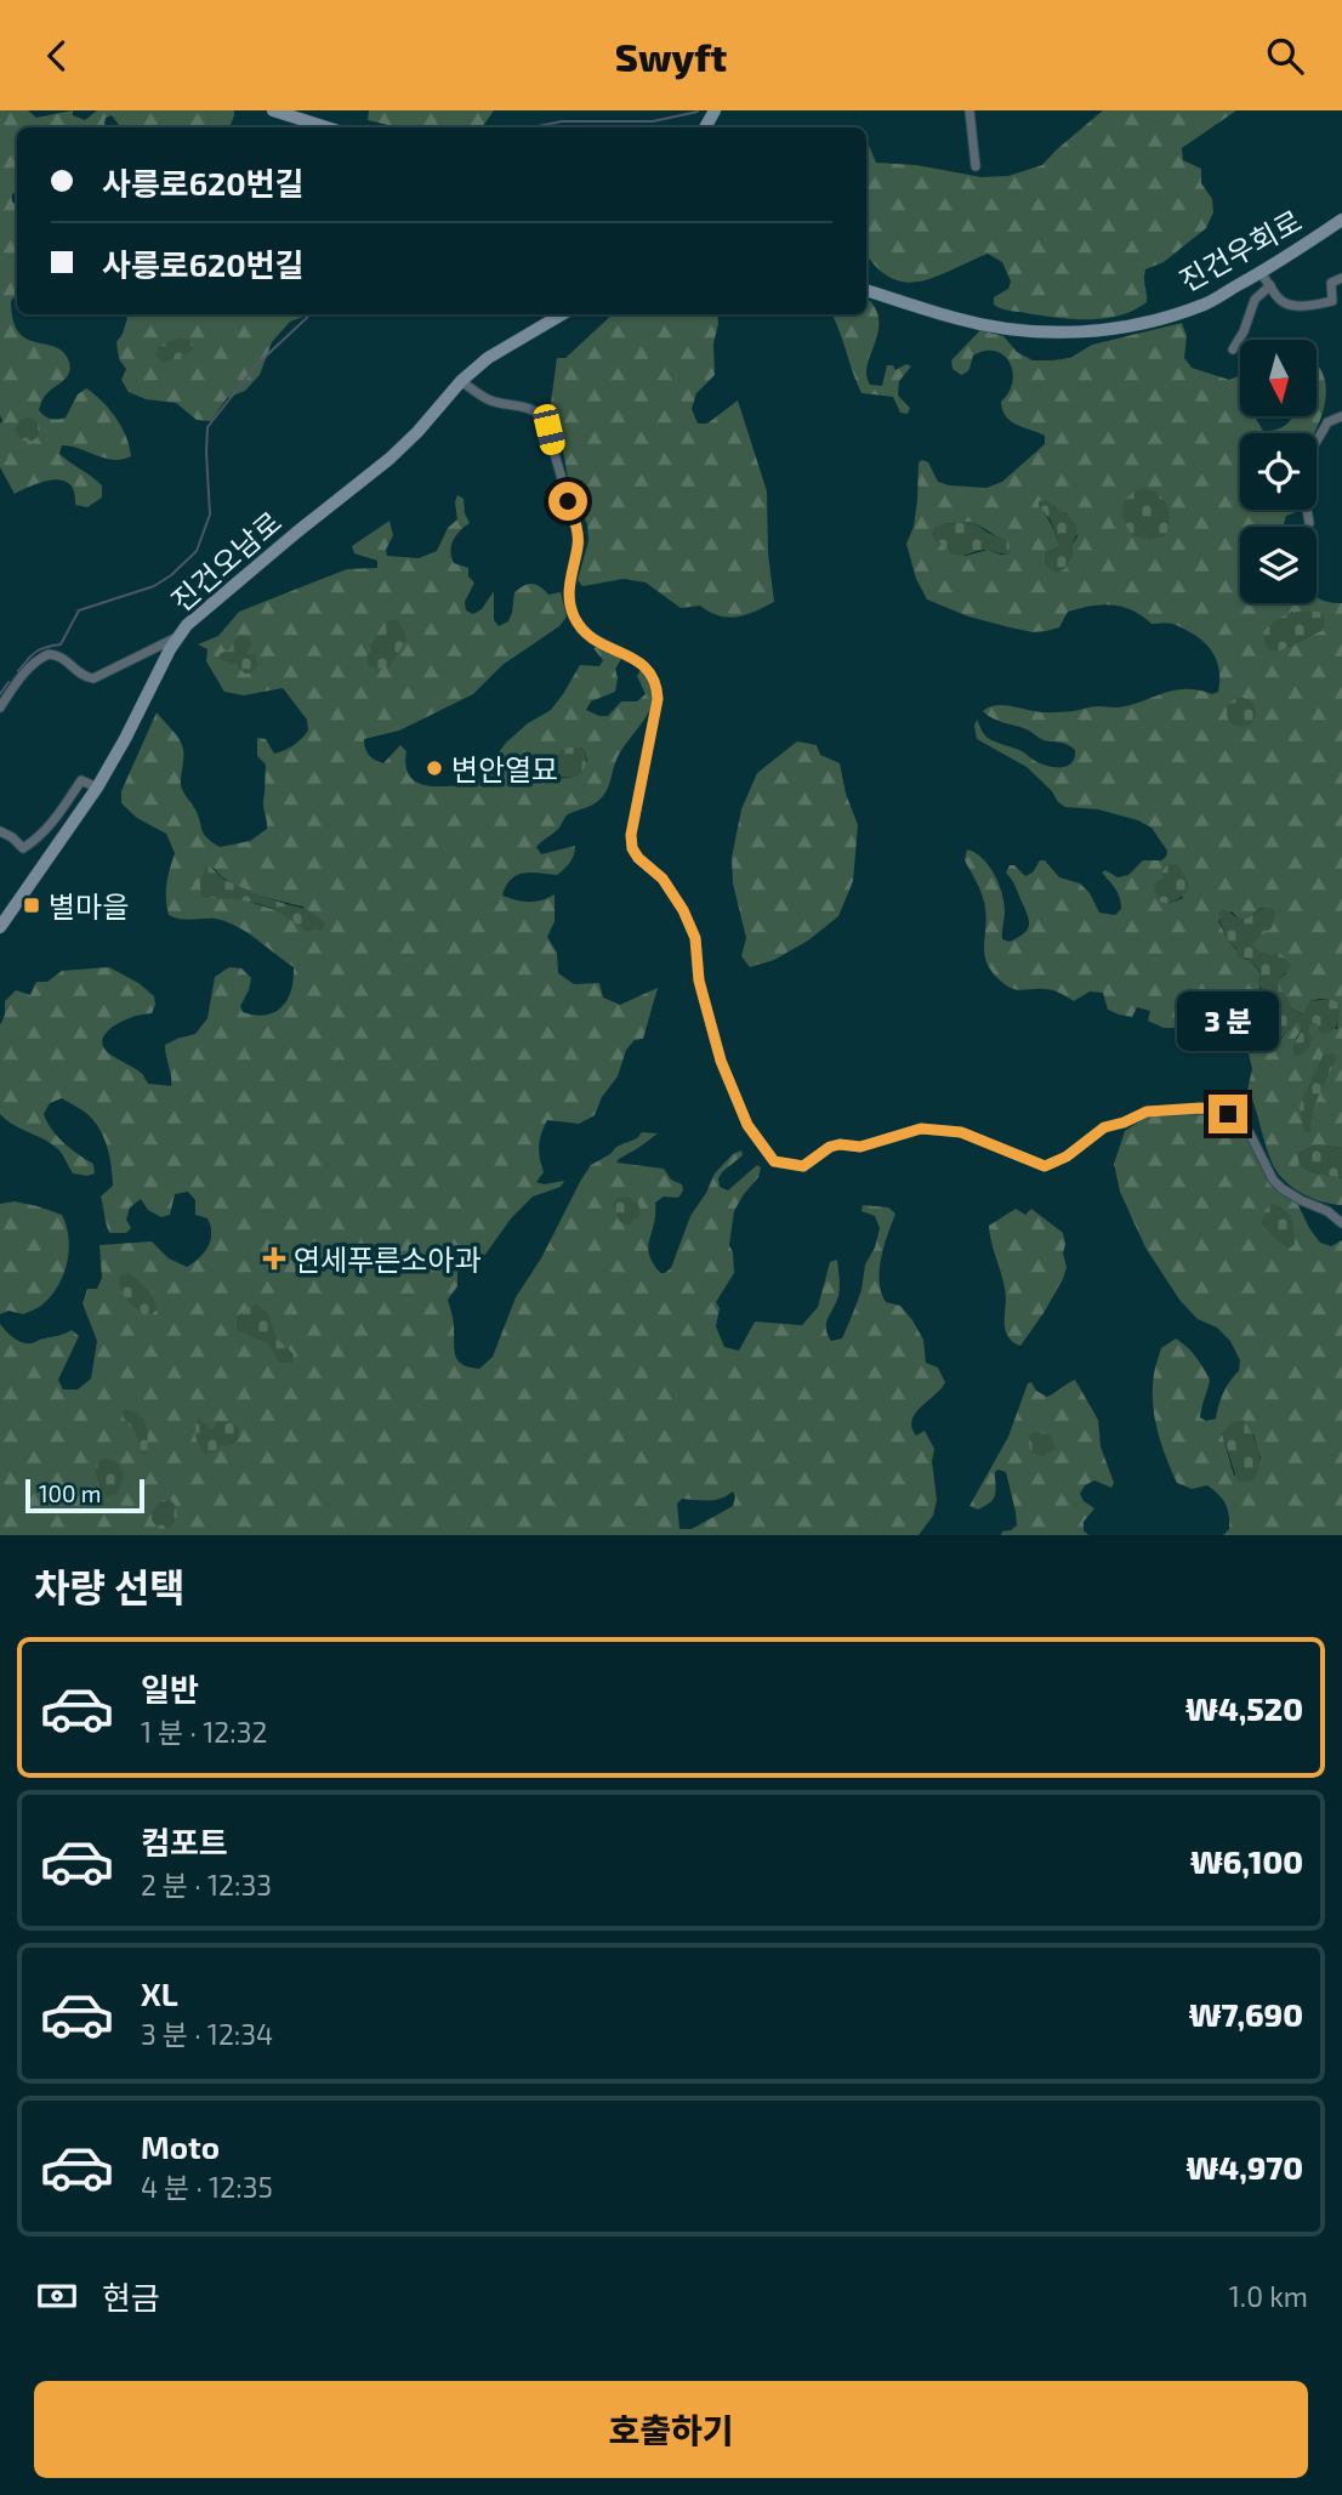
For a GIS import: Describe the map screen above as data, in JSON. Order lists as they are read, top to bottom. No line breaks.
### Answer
{"streets":{"main road":["진건우회로","진건오남로"]},"places":{"other":["변안열묘"],"transit":["별마을"],"health":["연세푸른소아과"]},"scale_bar":"100 m","north":"bottom","page":{"header":"Swyft","banner":["사릉로620번길","사릉로620번길"],"bubble":"3 분","scale":"100 m","heading":"차량 선택","list":[{"name":"일반","note":"1 분 · 12:32","value":"₩4,520"},{"name":"컴포트","note":"2 분 · 12:33","value":"₩6,100"},{"name":"XL","note":"3 분 · 12:34","value":"₩7,690"},{"name":"Moto","note":"4 분 · 12:35","value":"₩4,970"}],"pay":["현금","1.0 km"],"buttons":"호출하기"}}
